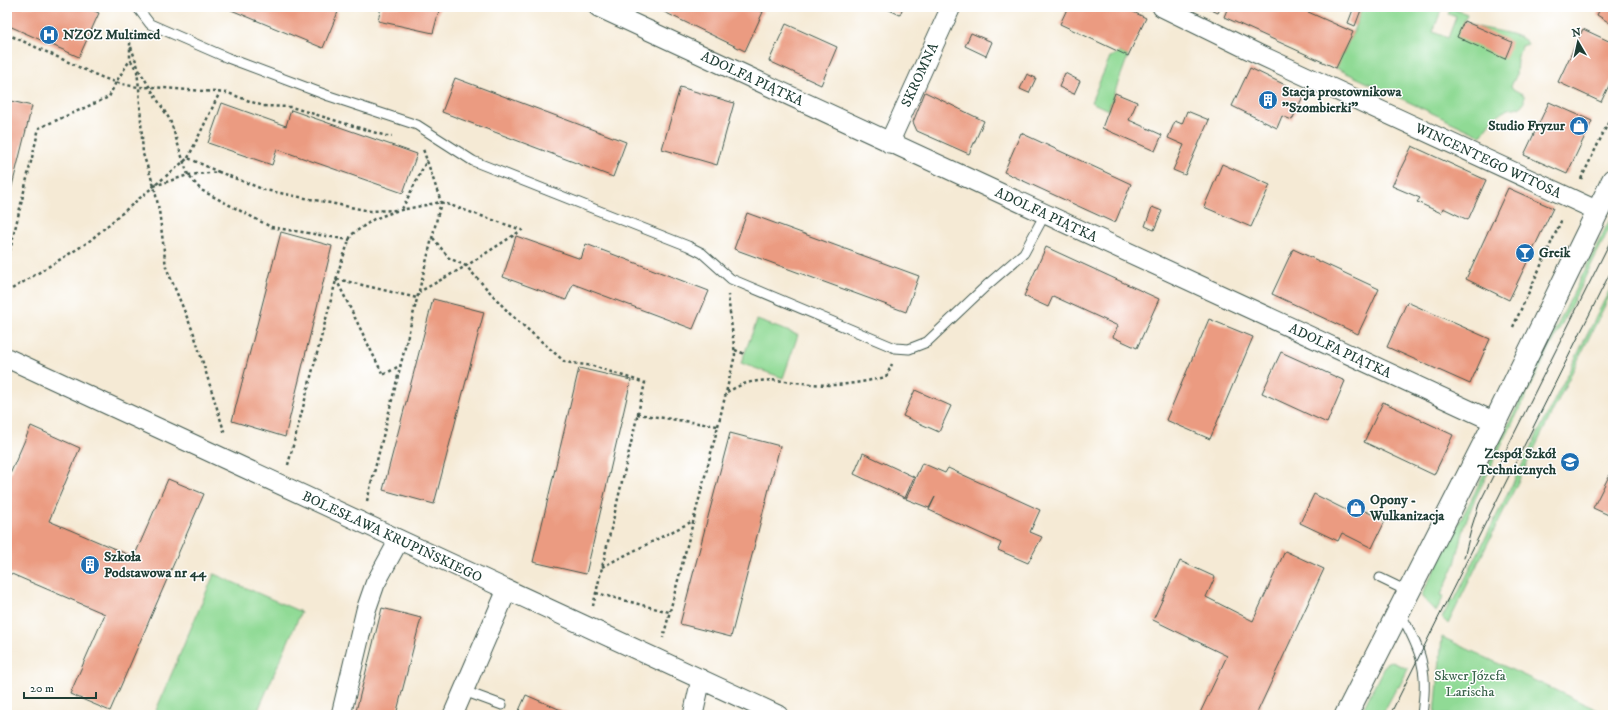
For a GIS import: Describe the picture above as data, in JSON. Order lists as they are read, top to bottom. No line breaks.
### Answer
{"streets":{"street":["SKROMNA","ADOLFA PIĄTKA","WINCENTEGO WITOSA","BOLESŁAWA KRUPIŃSKIEGO"]},"crossings":[["SKROMNA","ADOLFA PIĄTKA"]],"parks":["Skwer Józefa Larischa"],"places":{"hospital":["NZOZ Multimed"],"building":["Stacja prostownikowa \"Szombierki\"","Szkoła Podstawowa nr 44"],"shop":["Studio Fryzur","Opony - Wulkanizacja"],"bar":["Greik"],"school or university":["Zespół Szkół Technicznych"]},"scale_bar":"20 m","north":"top"}
